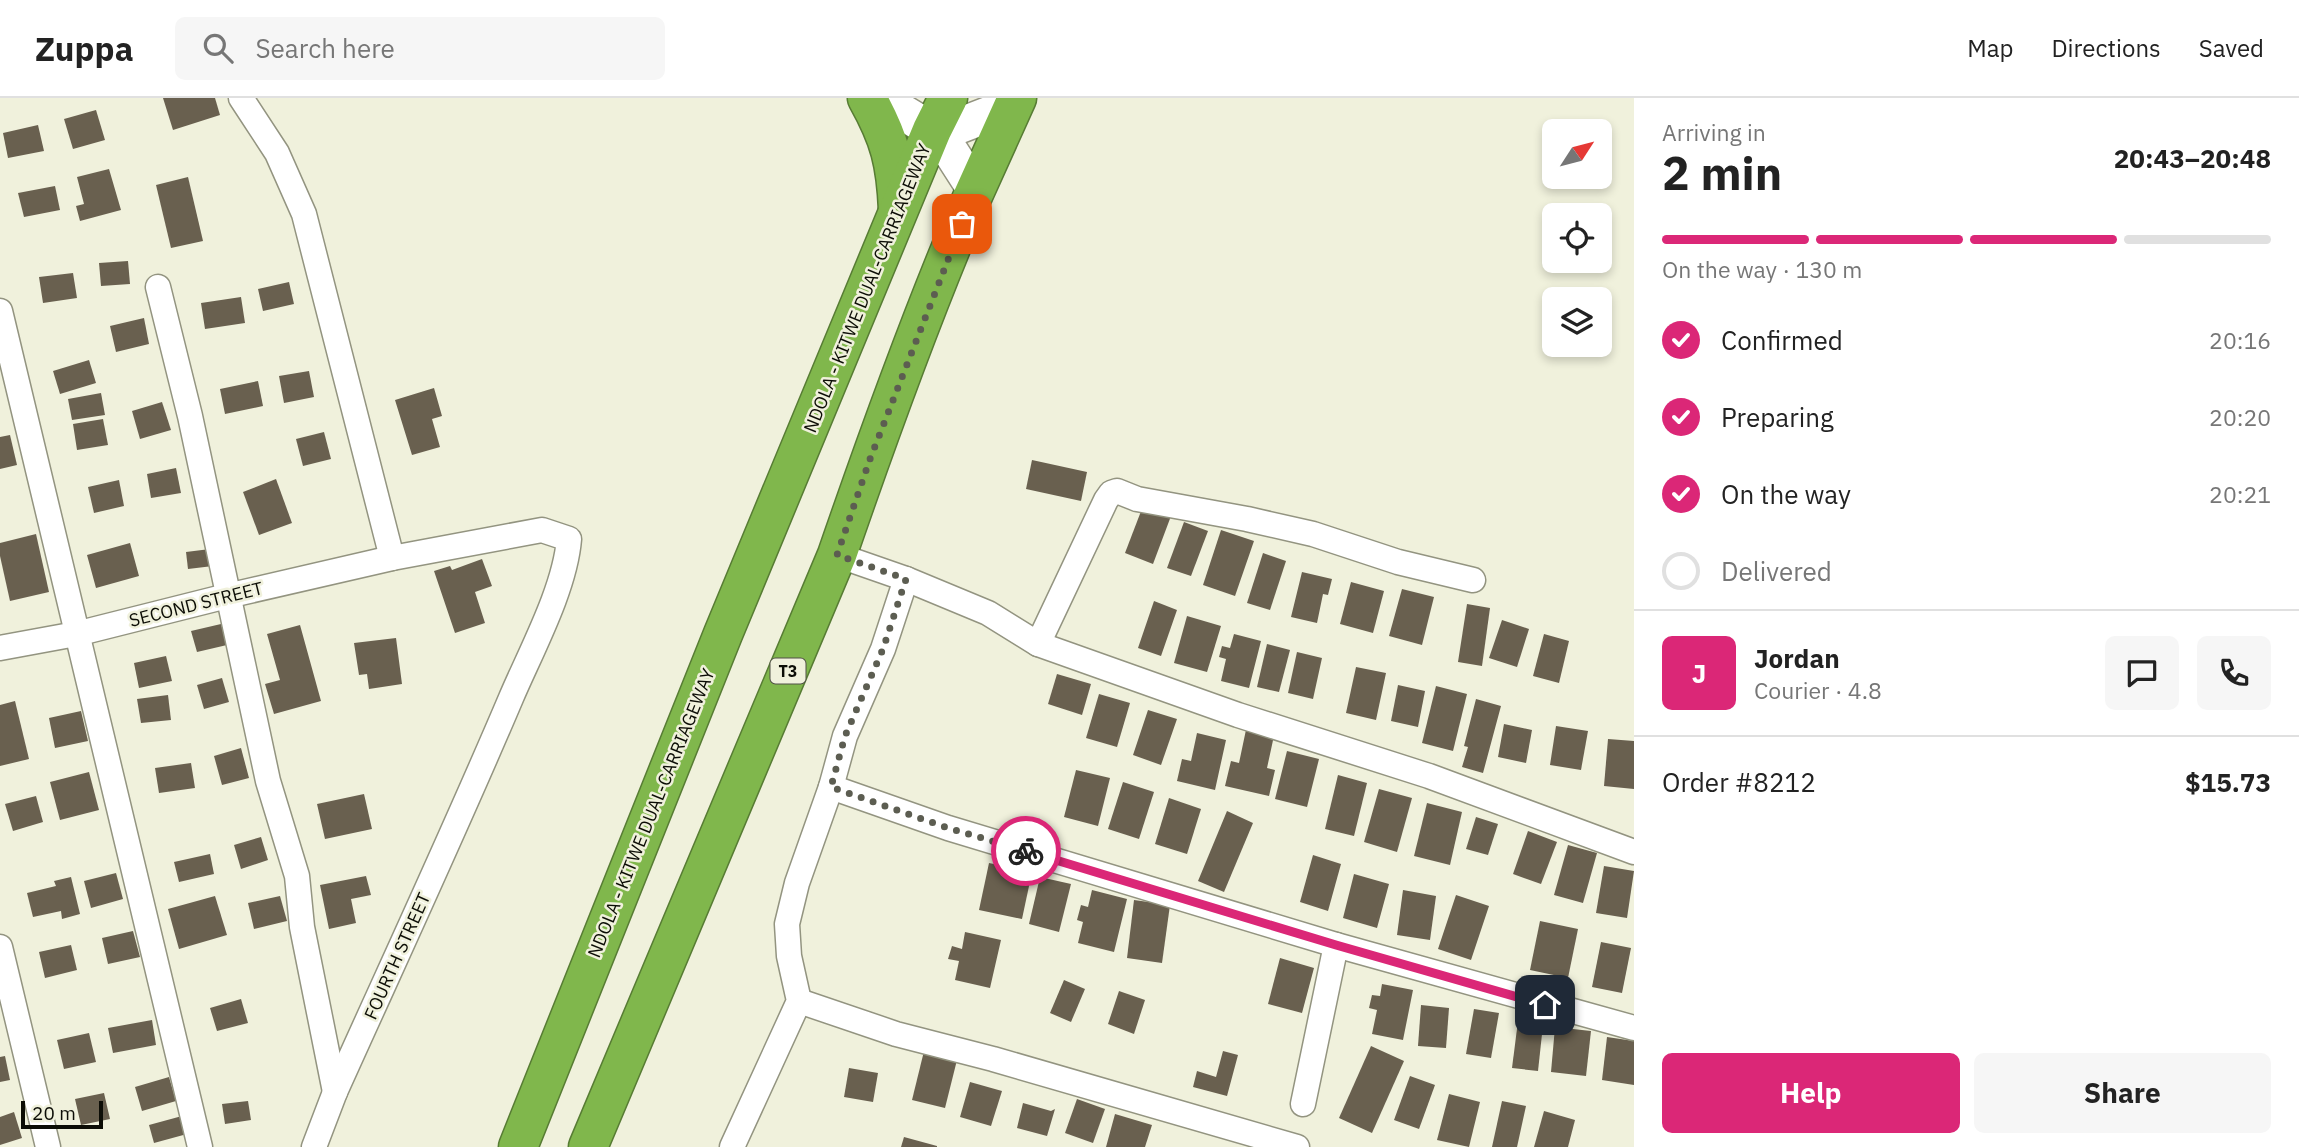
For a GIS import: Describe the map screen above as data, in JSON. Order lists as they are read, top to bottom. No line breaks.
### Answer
{"streets":{"highway":["NDOLA - KITWE DUAL-CARRIAGEWAY","T3"],"street":["SECOND STREET","FOURTH STREET"]},"crossings":[["SECOND STREET","FOURTH STREET"]],"scale_bar":"20 m","north":"top right","page":{"header":"Zuppa","search":"Search here","nav":["Map","Directions","Saved"],"heading":["2 min","Arriving in","20:43–20:48"],"panel":["Jordan","Courier · 4.8","Order #8212","$15.73"],"bar":"On the way · 130 m","list":[["Confirmed","20:16"],["Preparing","20:20"],["On the way","20:21"],"Delivered"],"round":"J","buttons":["Help","Share"],"scale":"20 m"}}
